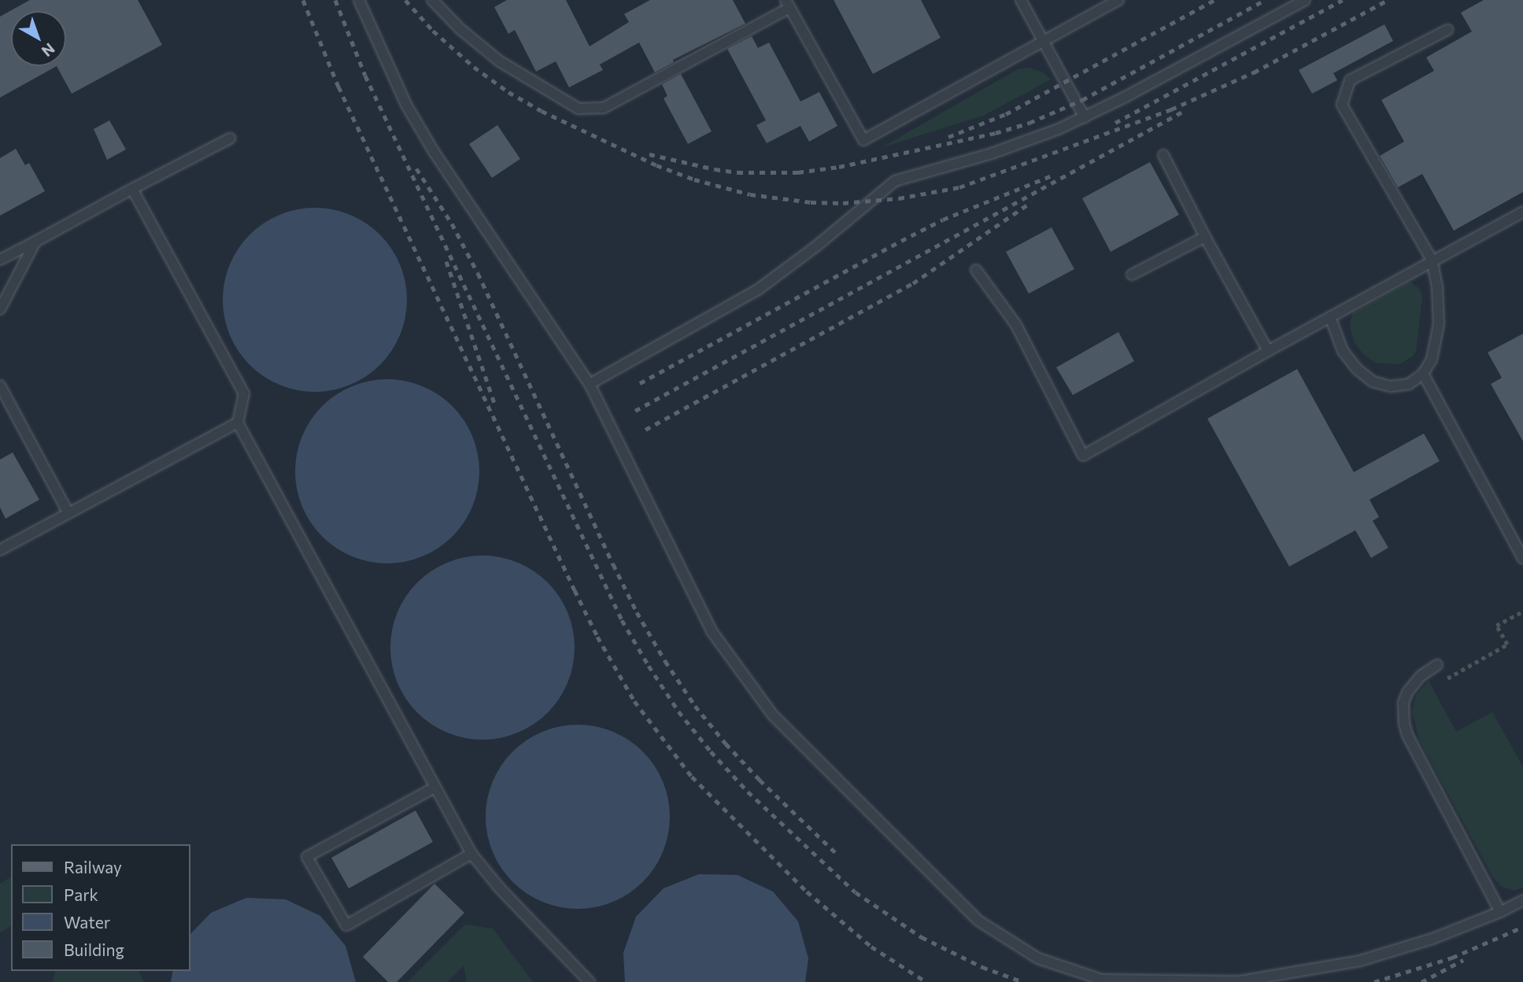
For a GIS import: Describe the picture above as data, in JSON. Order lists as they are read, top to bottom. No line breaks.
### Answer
{"legend":["Railway","Park","Water","Building"],"north":"bottom right"}
